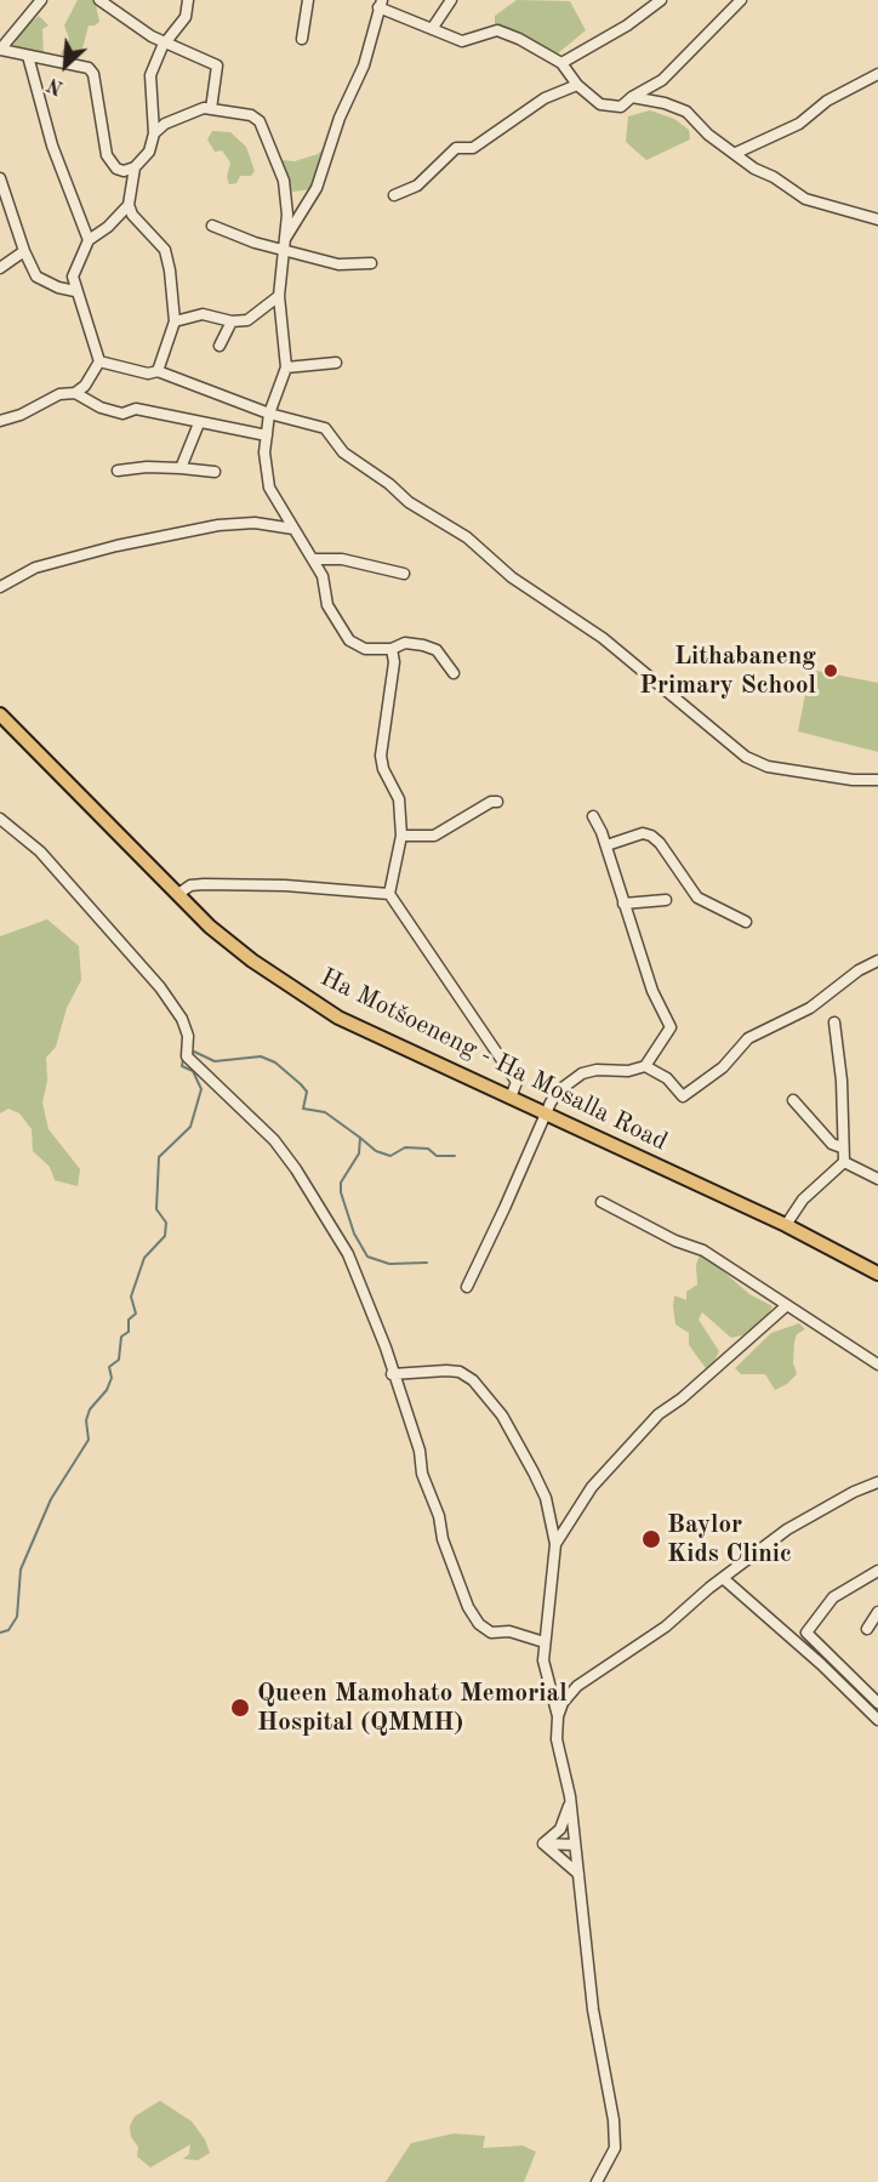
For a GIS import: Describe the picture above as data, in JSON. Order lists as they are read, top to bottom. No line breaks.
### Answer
{"streets":{"main road":["Ha Motšoeneng - Ha Mosalla Road"]},"places":["Lithabaneng Primary School","Baylor Kids Clinic","Queen Mamohato Memorial Hospital (QMMH)"],"north":"bottom left"}
